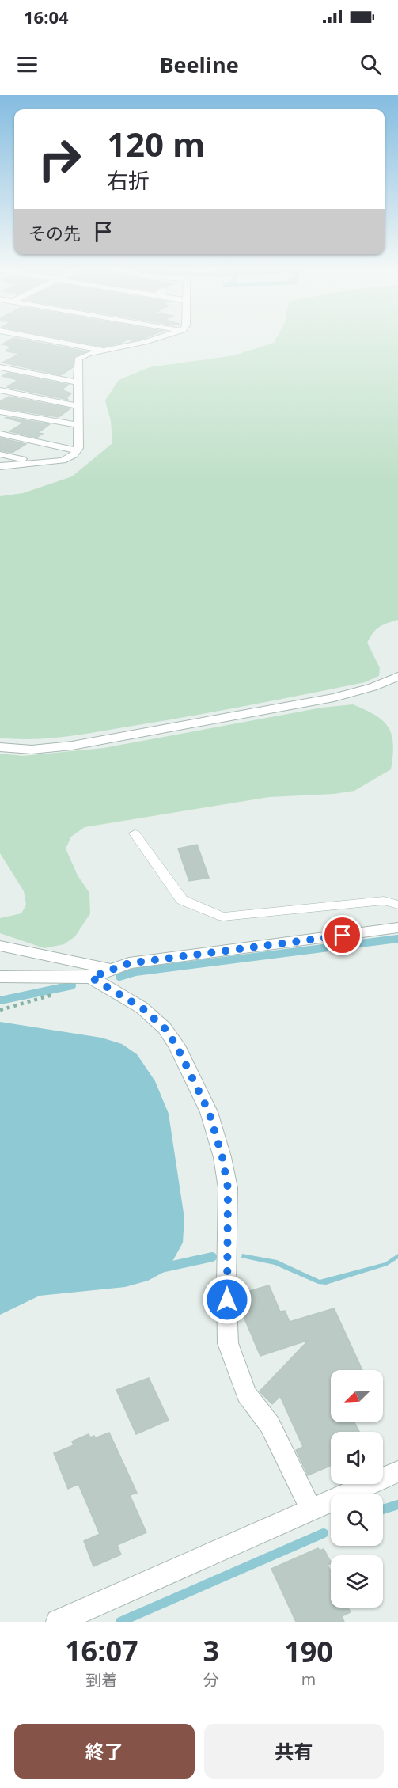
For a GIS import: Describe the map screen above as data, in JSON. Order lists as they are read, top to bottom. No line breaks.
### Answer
{"north":"bottom left","page":{"status":"16:04","header":"Beeline","turn":["120 m","右折"],"then":"その先","eta":["16:07","到着","3","分","190","m"],"buttons":["終了","共有"]}}
